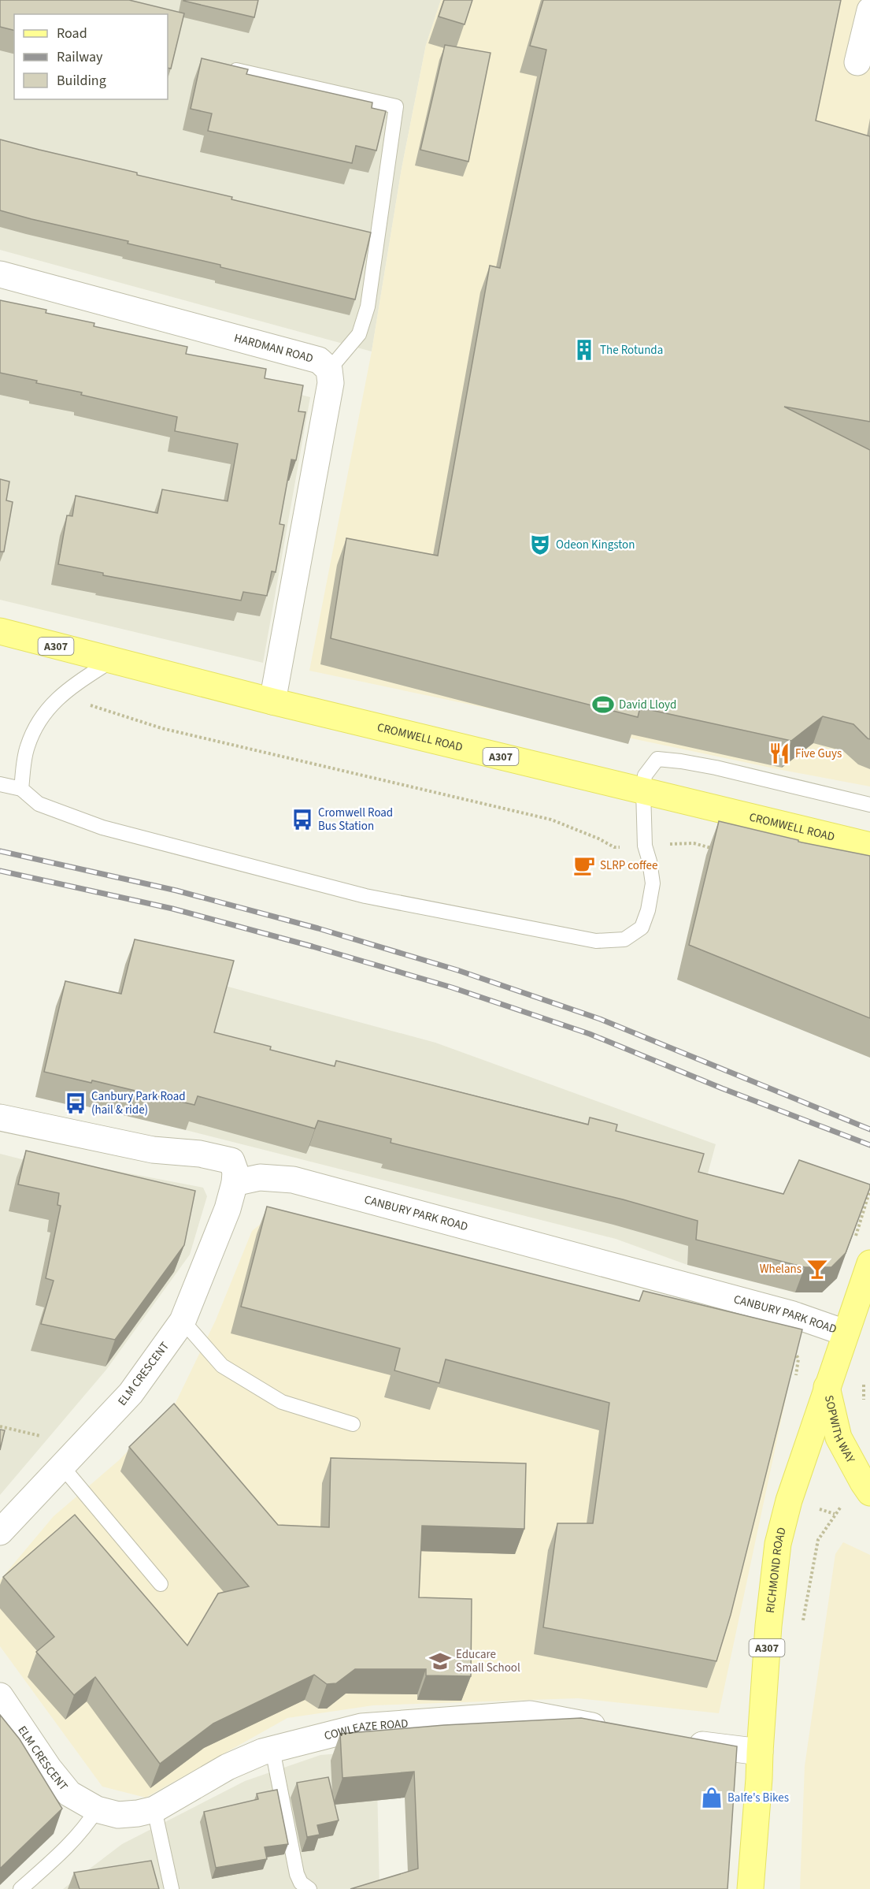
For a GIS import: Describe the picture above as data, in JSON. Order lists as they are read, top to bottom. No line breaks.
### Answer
{"streets":{"main road":["A307","CROMWELL ROAD","SOPWITH WAY","RICHMOND ROAD"],"street":["HARDMAN ROAD","CANBURY PARK ROAD","ELM CRESCENT","COWLEAZE ROAD"]},"crossings":[["CANBURY PARK ROAD","ELM CRESCENT"],["CANBURY PARK ROAD","RICHMOND ROAD"],["ELM CRESCENT","COWLEAZE ROAD"],["SOPWITH WAY","RICHMOND ROAD"]],"places":{"building":["The Rotunda"],"theatre":["Odeon Kingston"],"sports":["David Lloyd"],"restaurant":["Five Guys"],"bus stop":["Cromwell Road Bus Station","Canbury Park Road (hail & ride)"],"cafe":["SLRP coffee"],"bar":["Whelans"],"school or university":["Educare Small School"],"shop":["Balfe's Bikes"]},"legend":["Road","Railway","Building"]}
